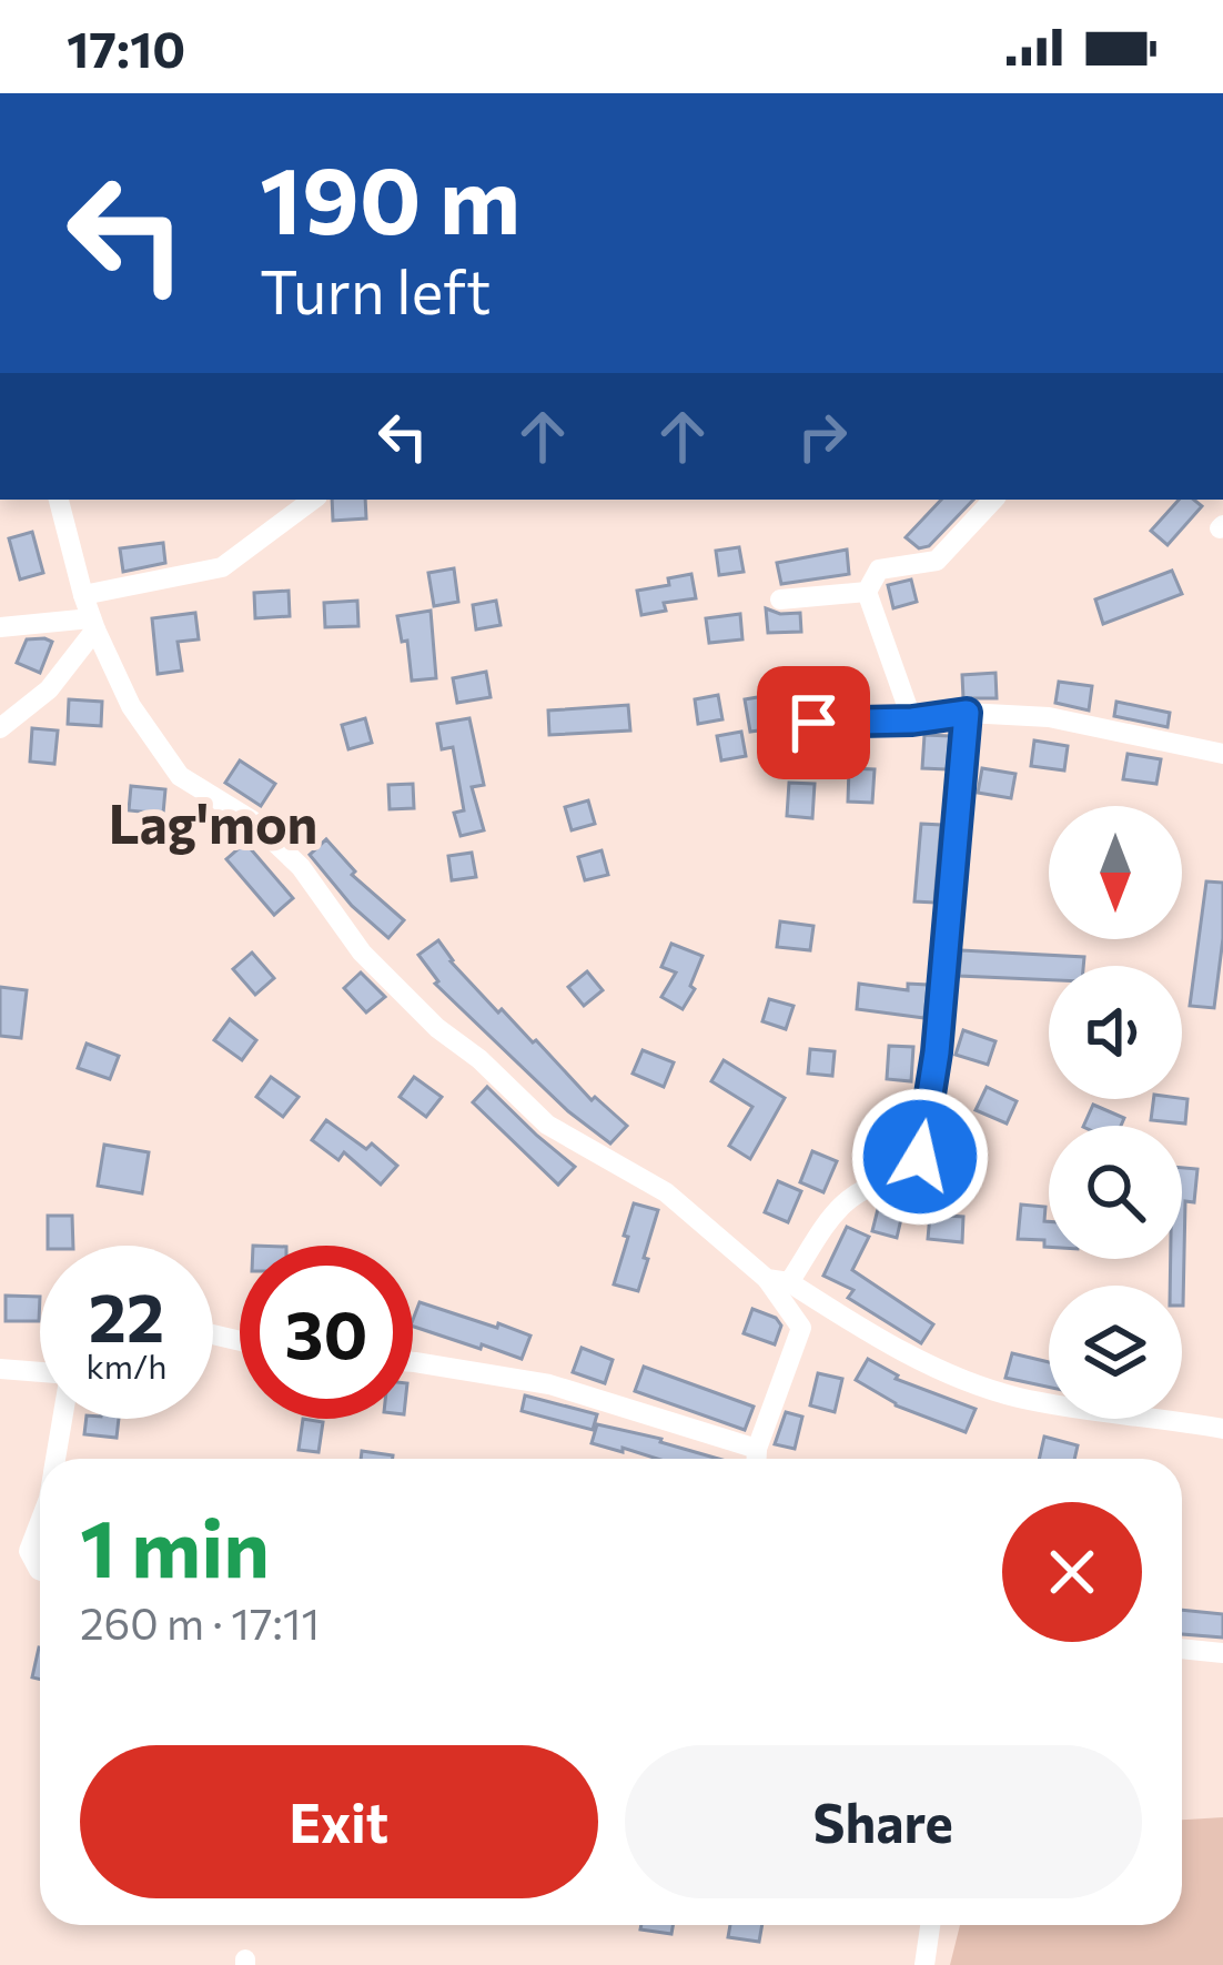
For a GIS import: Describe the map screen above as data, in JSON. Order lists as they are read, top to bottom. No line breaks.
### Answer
{"districts":["Lag'mon"],"north":"bottom","page":{"status":"17:10","turn":["190 m","Turn left"],"speed":"22 km/h","limit":"30","heading":["1 min","260 m · 17:11"],"buttons":["Exit","Share"]}}
